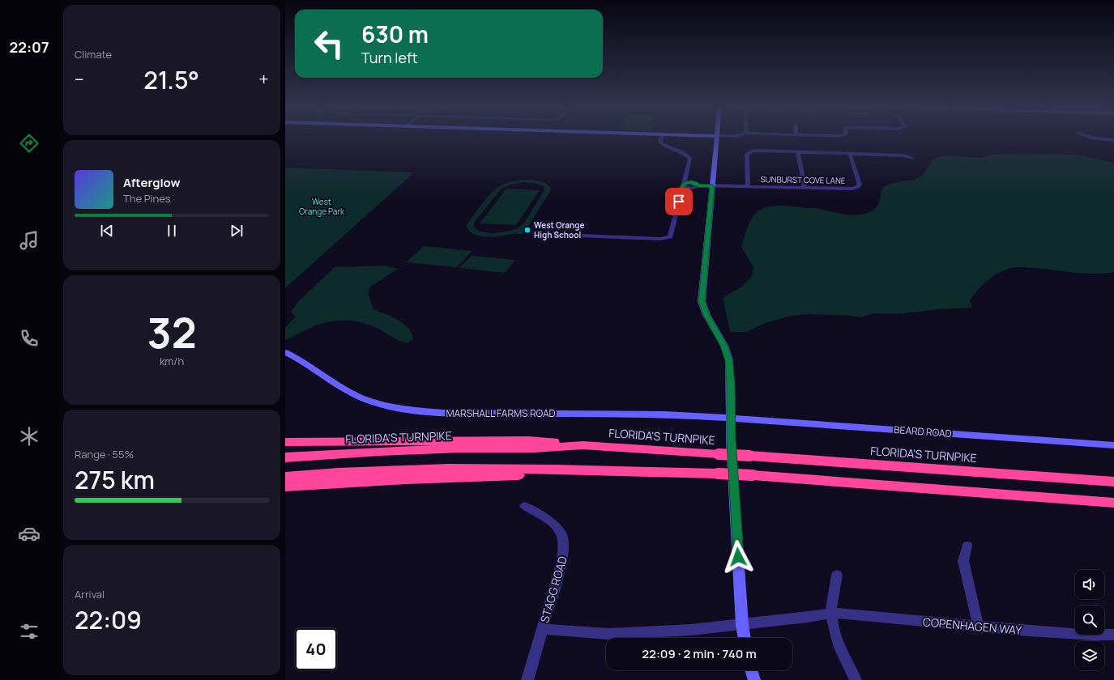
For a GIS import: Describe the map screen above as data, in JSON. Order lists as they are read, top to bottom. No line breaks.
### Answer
{"streets":{"highway":["FLORIDA'S TURNPIKE"],"street":["SUNBURST COVE LANE","MARSHALL FARMS ROAD","BEARD ROAD","STAGG ROAD","COPENHAGEN WAY"]},"crossings":[["MARSHALL FARMS ROAD","BEARD ROAD"],["STAGG ROAD","COPENHAGEN WAY"]],"parks":["West Orange Park"],"places":["West Orange High School"],"page":{"tabs":"22:07","tile":["Climate",["32","km/h"],["Range · 55%","275 km"],["Arrival","22:09"]],"turn":["630 m","Turn left"],"heat":["−","21.5°","+"],"song":["Afterglow","The Pines"],"limit":"40","trip":"22:09 · 2 min · 740 m"}}
